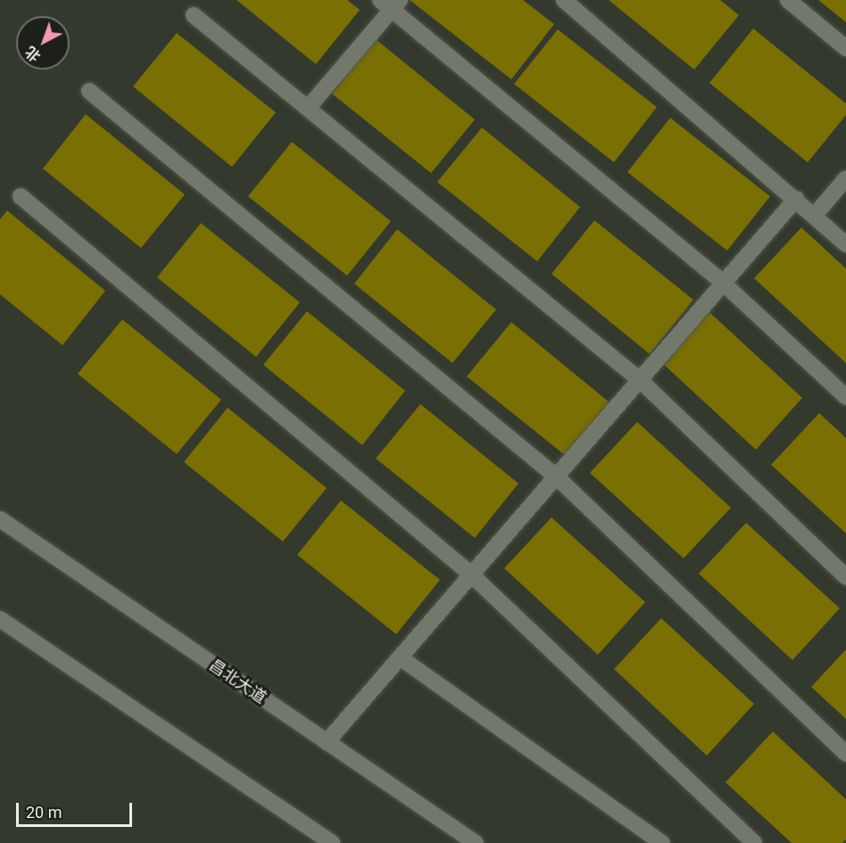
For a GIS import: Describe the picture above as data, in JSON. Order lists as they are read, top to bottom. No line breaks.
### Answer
{"streets":{"street":["昌北大道"]},"scale_bar":"20 m","north":"bottom left"}
